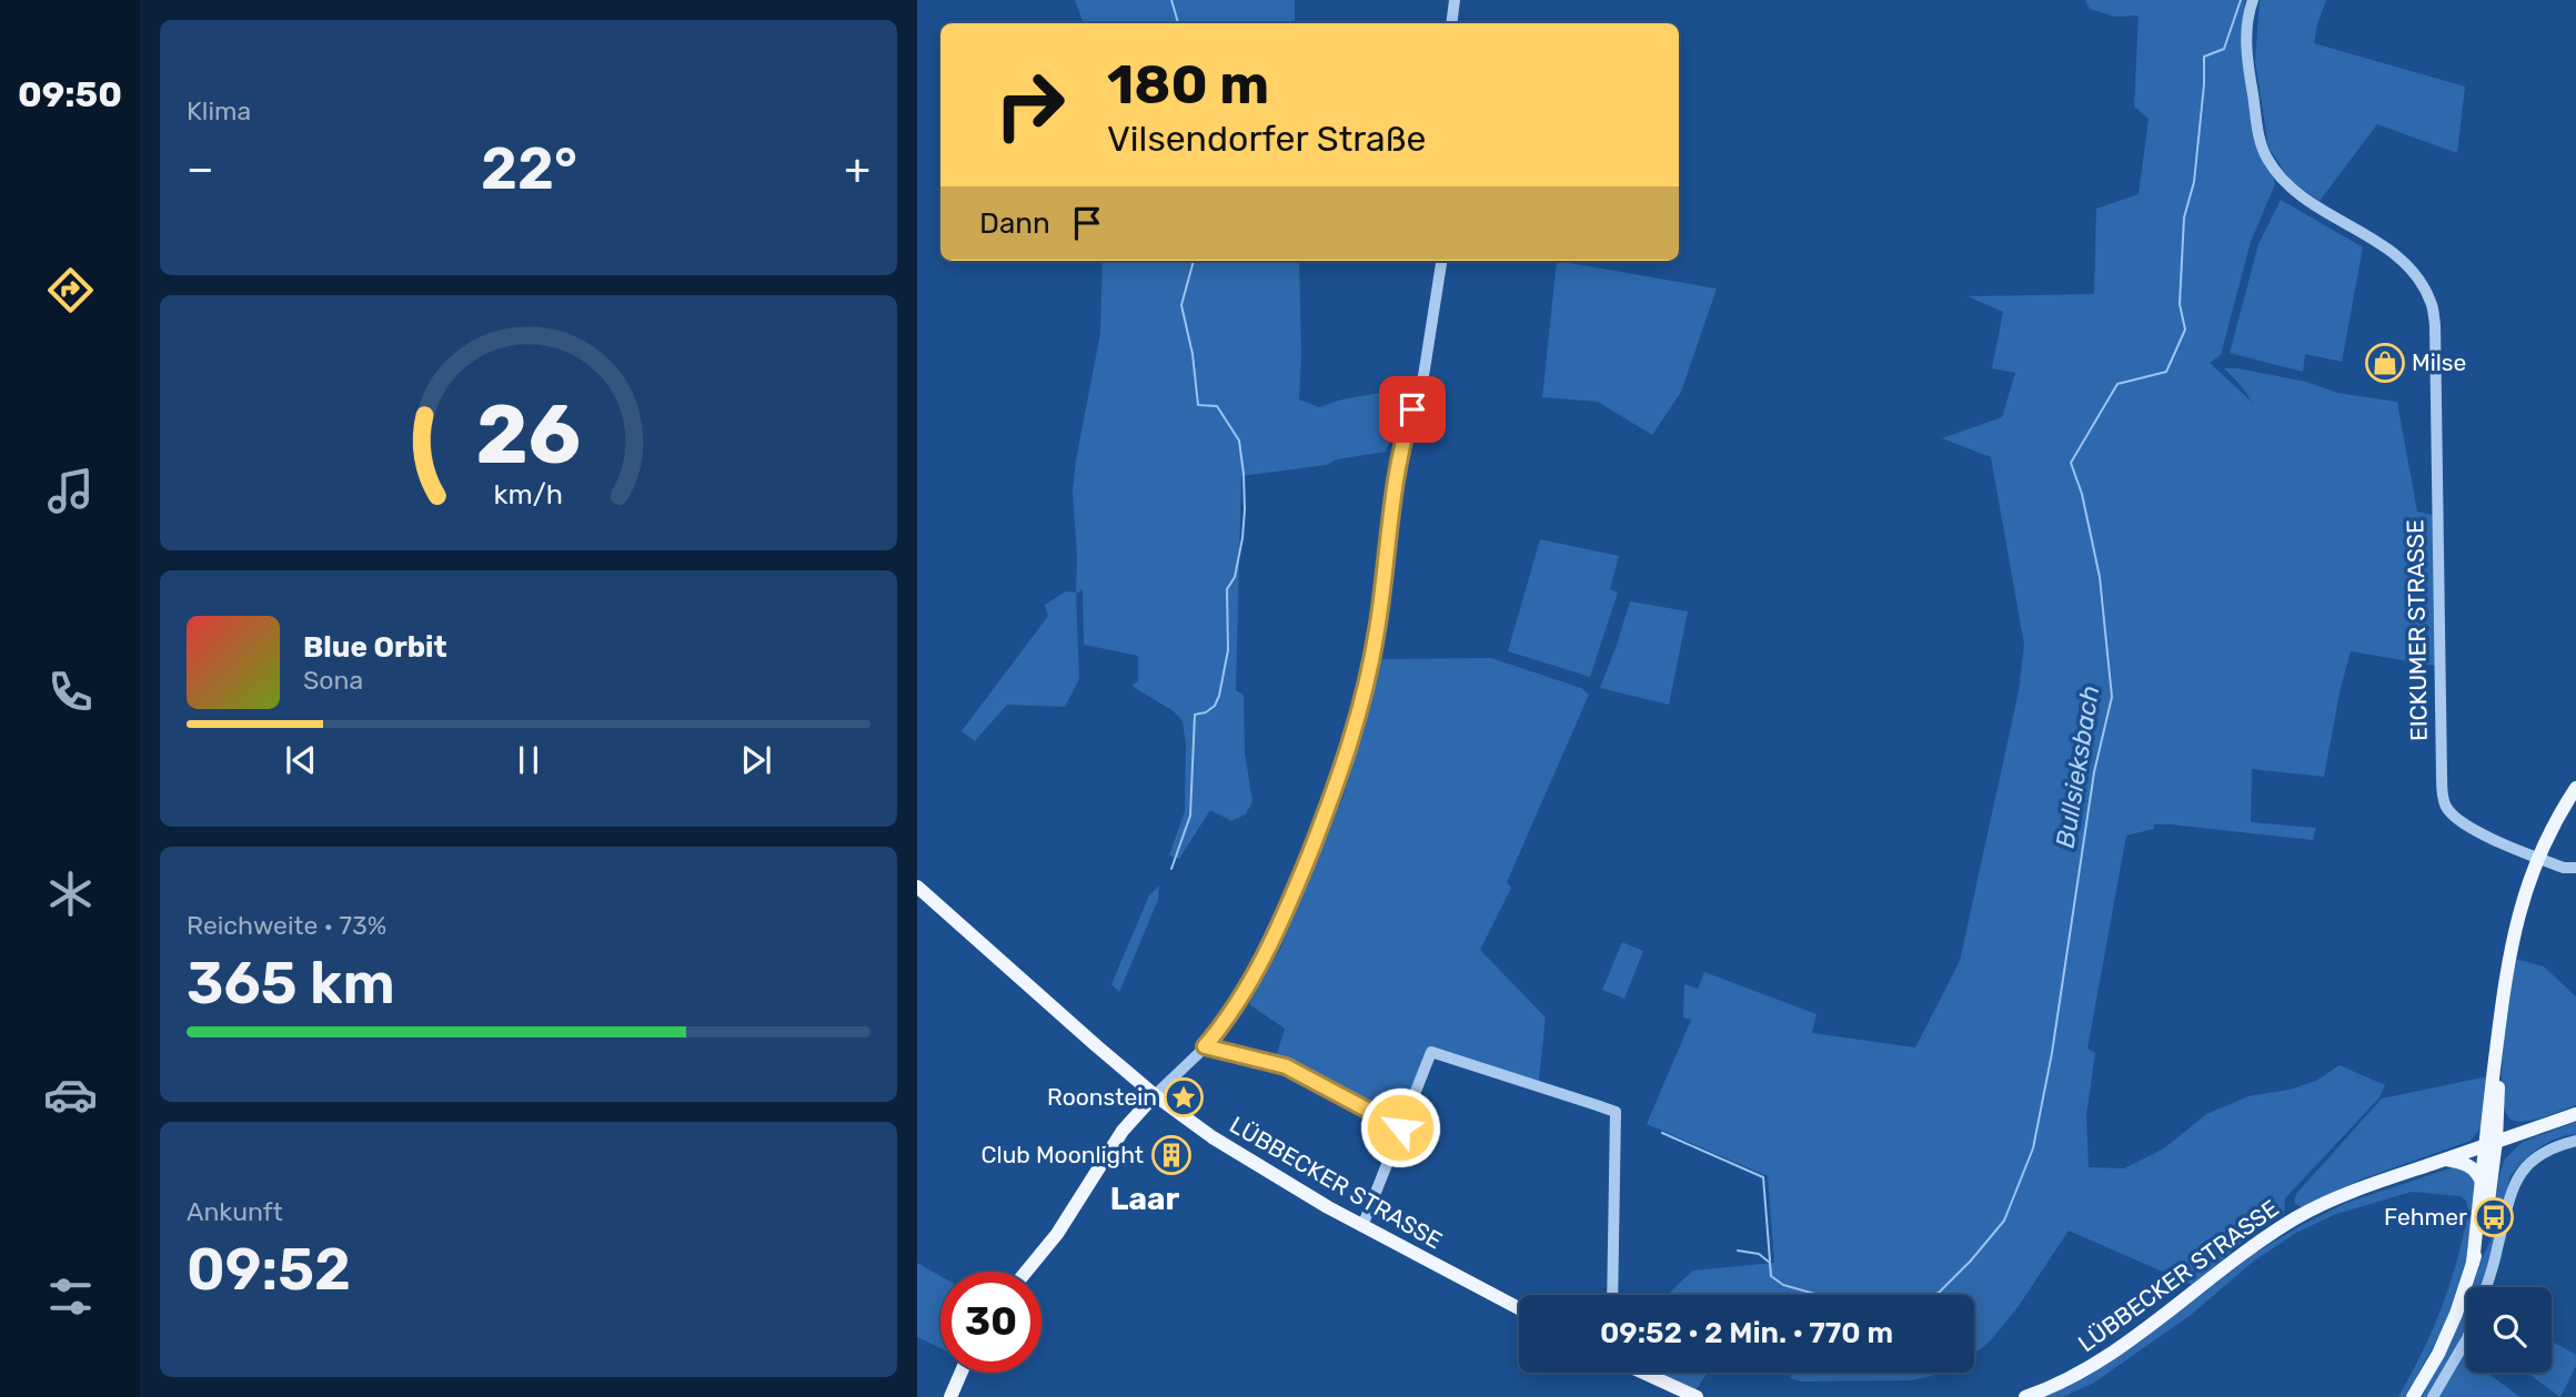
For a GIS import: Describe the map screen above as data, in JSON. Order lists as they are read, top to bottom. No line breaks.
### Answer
{"streets":{"main road":["LÜBBECKER STRASSE"],"street":["EICKUMER STRASSE"]},"districts":["Laar"],"water":["Bullsieksbach"],"places":{"shop":["Milse"],"place":["Roonstein"],"building":["Club Moonlight"],"bus stop":["Fehmer"]},"page":{"tabs":"09:50","tile":["Klima",["Reichweite · 73%","365 km"],["Ankunft","09:52"]],"turn":["180 m","Vilsendorfer Straße"],"heat":["−","22°","+"],"then":"Dann","song":["Blue Orbit","Sona"],"limit":"30","trip":"09:52 · 2 Min. · 770 m","gauge":["26","km/h"]}}
